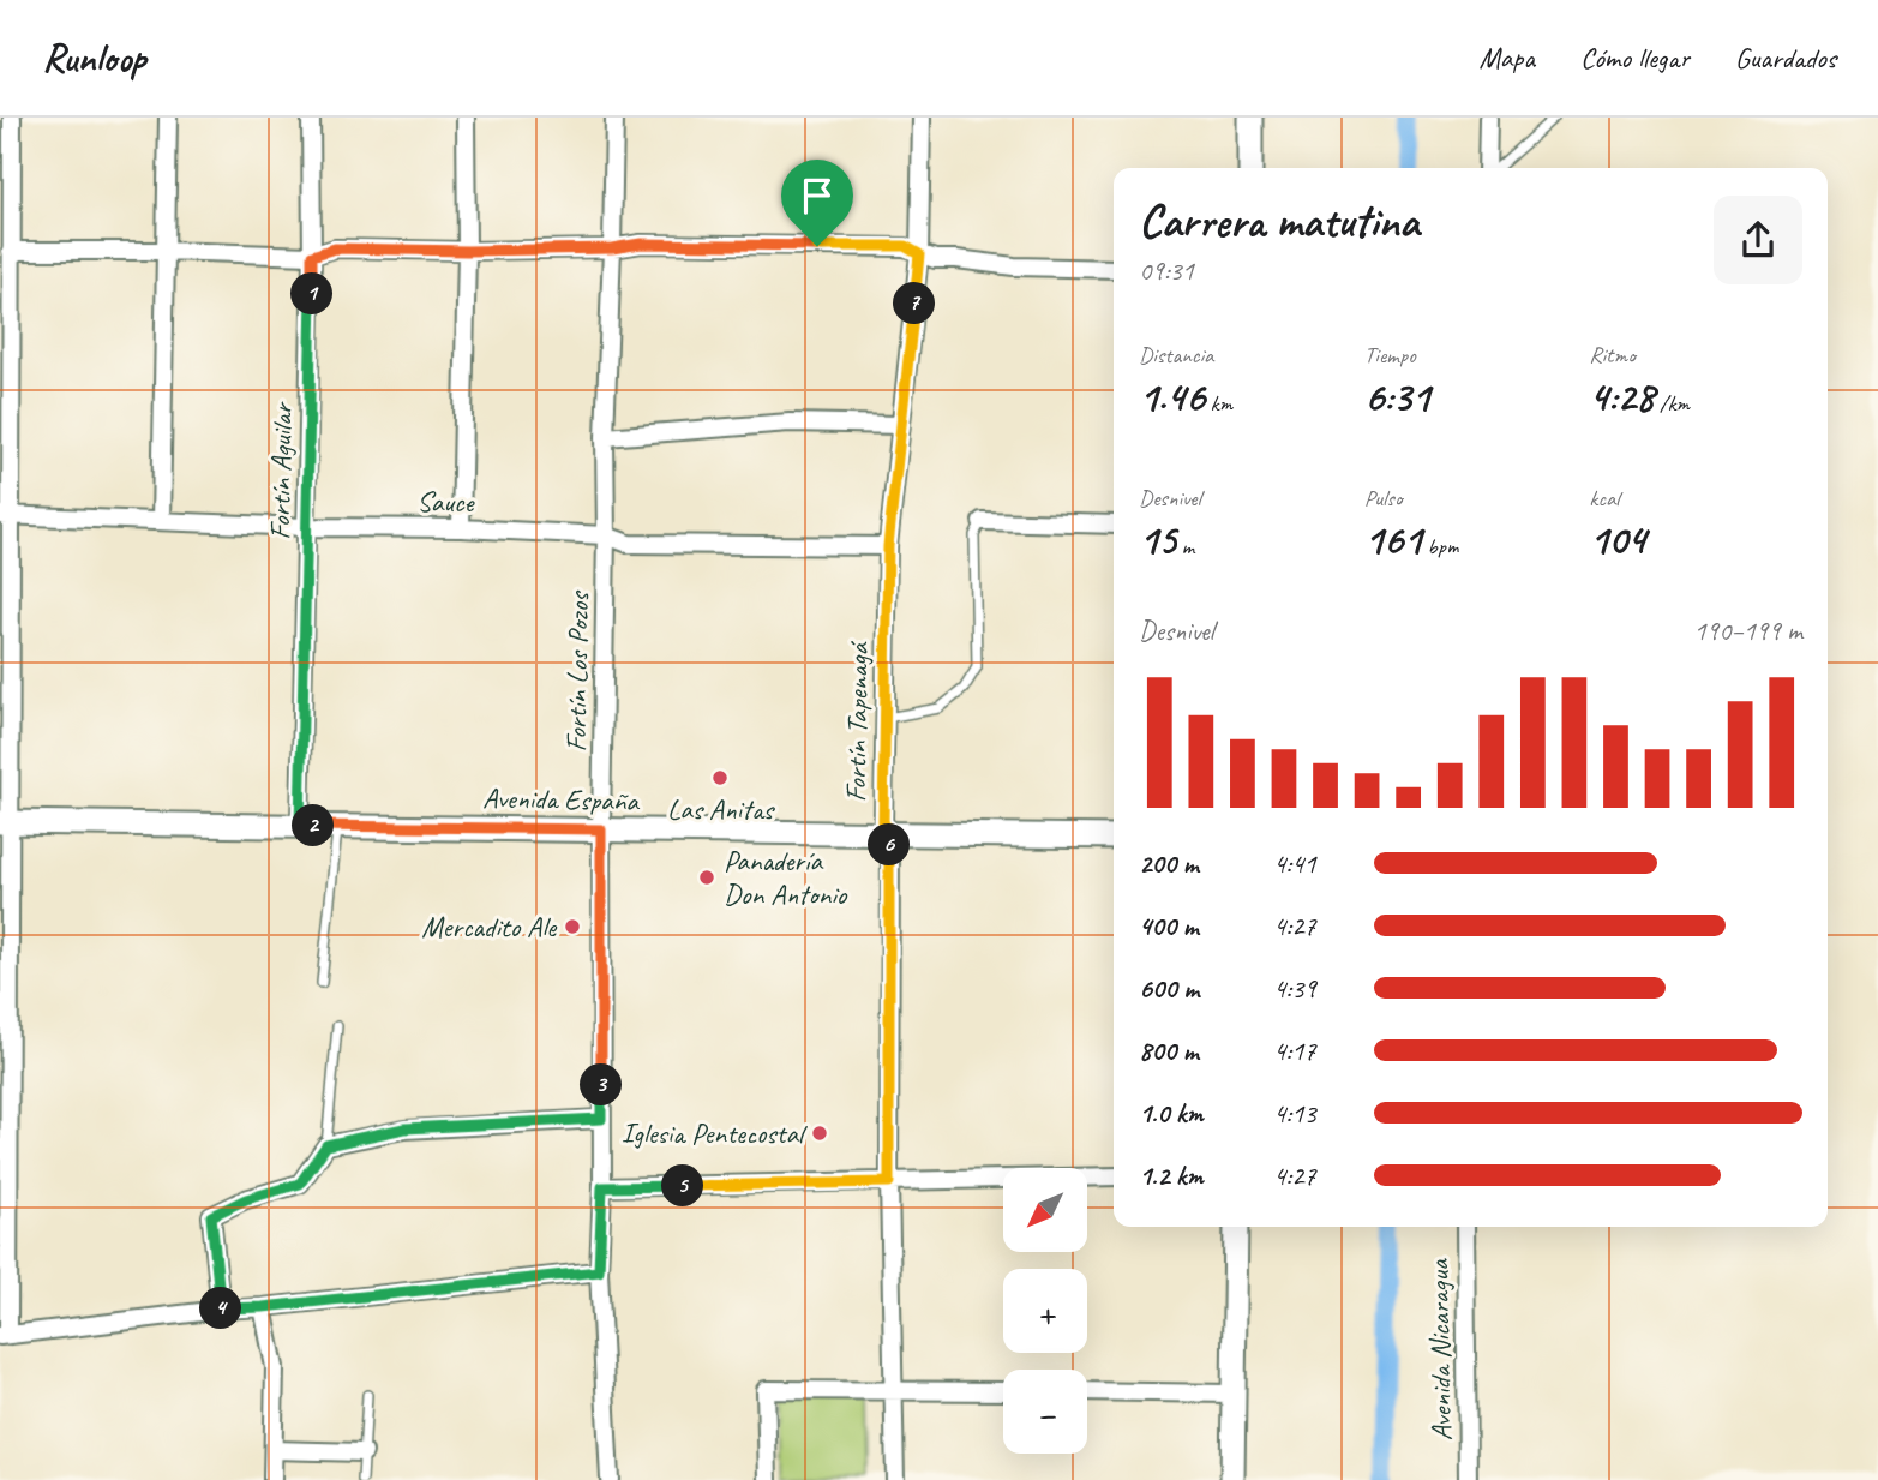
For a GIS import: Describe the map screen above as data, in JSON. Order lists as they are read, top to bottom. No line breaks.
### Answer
{"streets":{"main road":["Avenida España"],"street":["Fortín Aguilar","Sauce","Fortín Los Pozos","Fortín Tapenagá","Avenida Nicaragua"]},"crossings":[["Fortín Aguilar","Sauce"],["Fortín Aguilar","Avenida España"],["Sauce","Fortín Los Pozos"],["Sauce","Fortín Tapenagá"],["Fortín Los Pozos","Avenida España"],["Fortín Tapenagá","Avenida España"]],"places":["Las Anitas","Panadería Don Antonio","Mercadito Ale","Iglesia Pentecostal"],"north":"bottom left","page":{"header":"Runloop","nav":["Mapa","Cómo llegar","Guardados"],"heading":["Carrera matutina","09:31"],"pins":["1","7","2","6","3","5","4"],"stats":[["Distancia","1.46 km"],["Tiempo","6:31"],["Ritmo","4:28 /km"],["Desnivel","15 m"],["Pulso","161 bpm"],["kcal","104"]],"chart":["Desnivel","190–199 m"],"list":[{"name":"200 m","note":"4:41"},{"name":"400 m","note":"4:27"},{"name":"600 m","note":"4:39"},{"name":"800 m","note":"4:17"},{"name":"1.0 km","note":"4:13"},{"name":"1.2 km","note":"4:27"}],"map_buttons":["+","−"]}}
